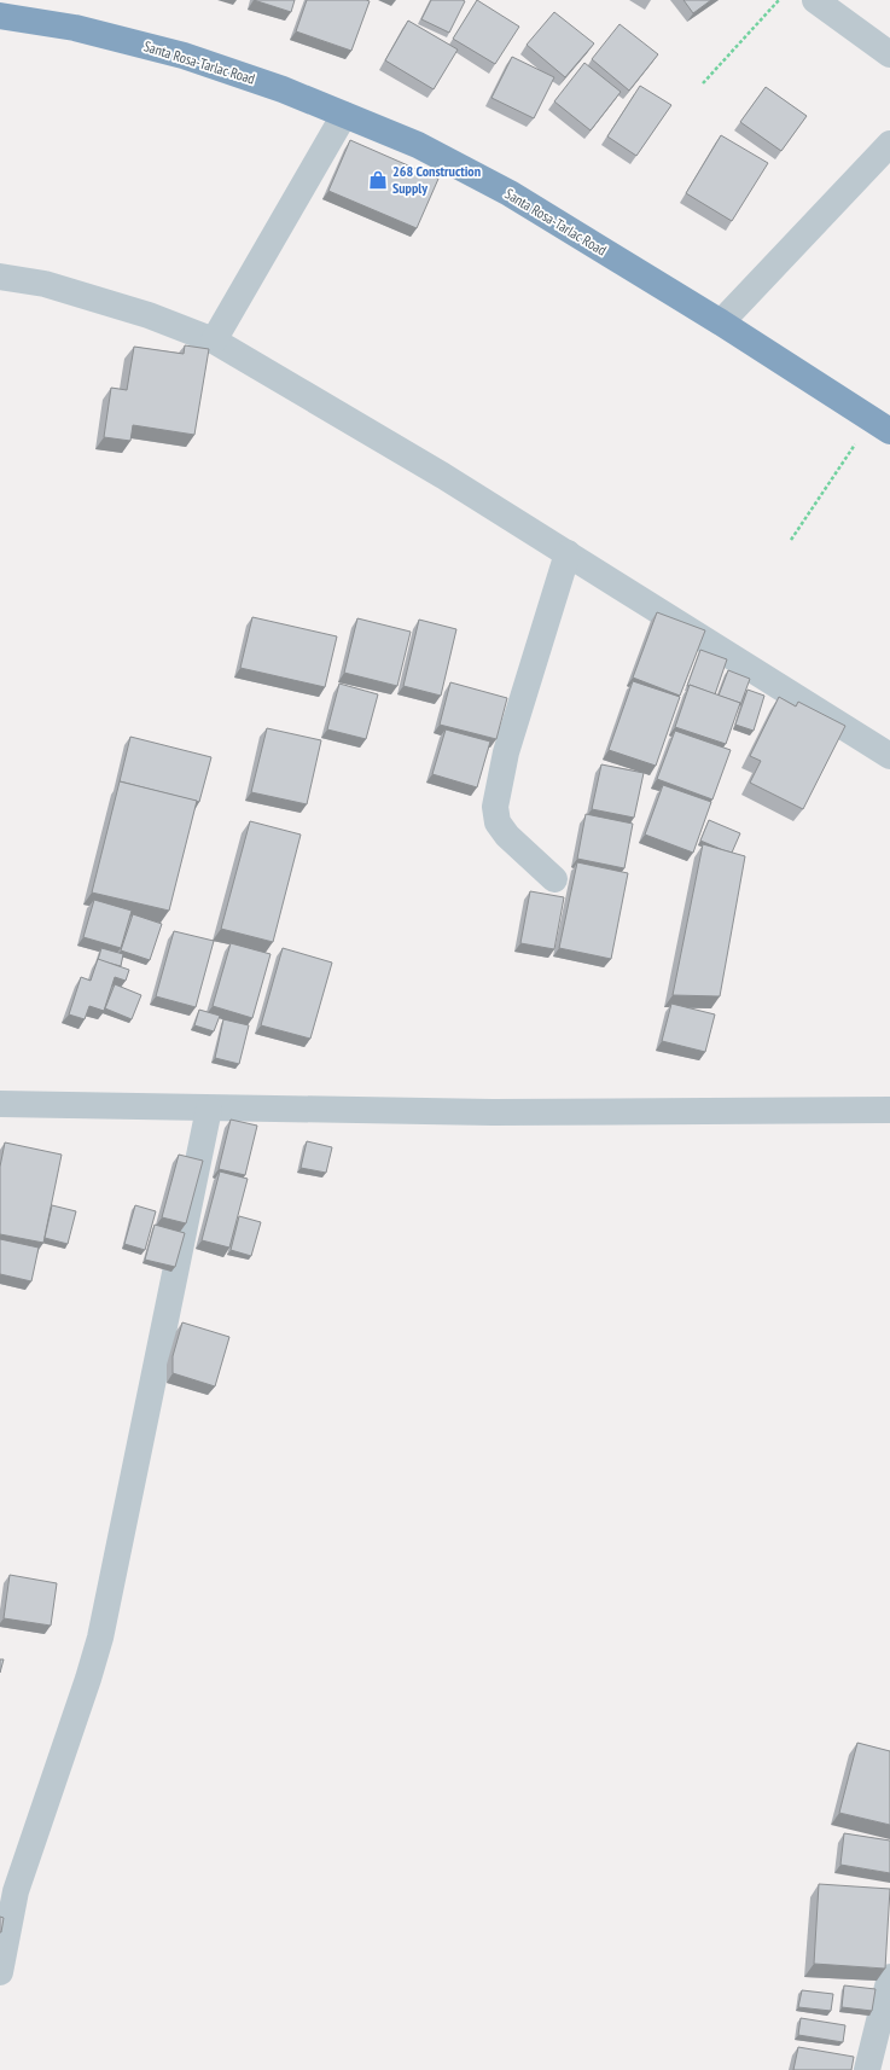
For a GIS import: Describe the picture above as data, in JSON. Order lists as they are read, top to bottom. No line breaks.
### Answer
{"streets":{"highway":["Santa Rosa-Tarlac Road"]},"places":{"shop":["268 Construction Supply"]}}
